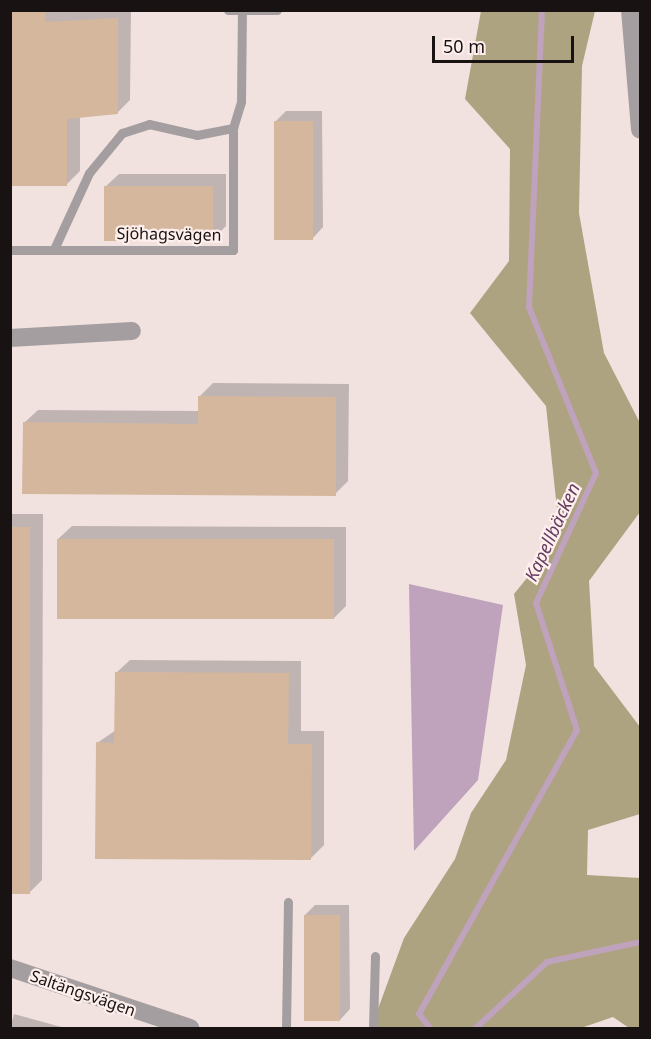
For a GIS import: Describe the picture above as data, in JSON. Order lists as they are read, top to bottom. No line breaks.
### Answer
{"streets":{"street":["Saltängsvägen"],"lane":["Sjöhagsvägen"]},"water":["Kapellbäcken"],"scale_bar":"50 m"}
